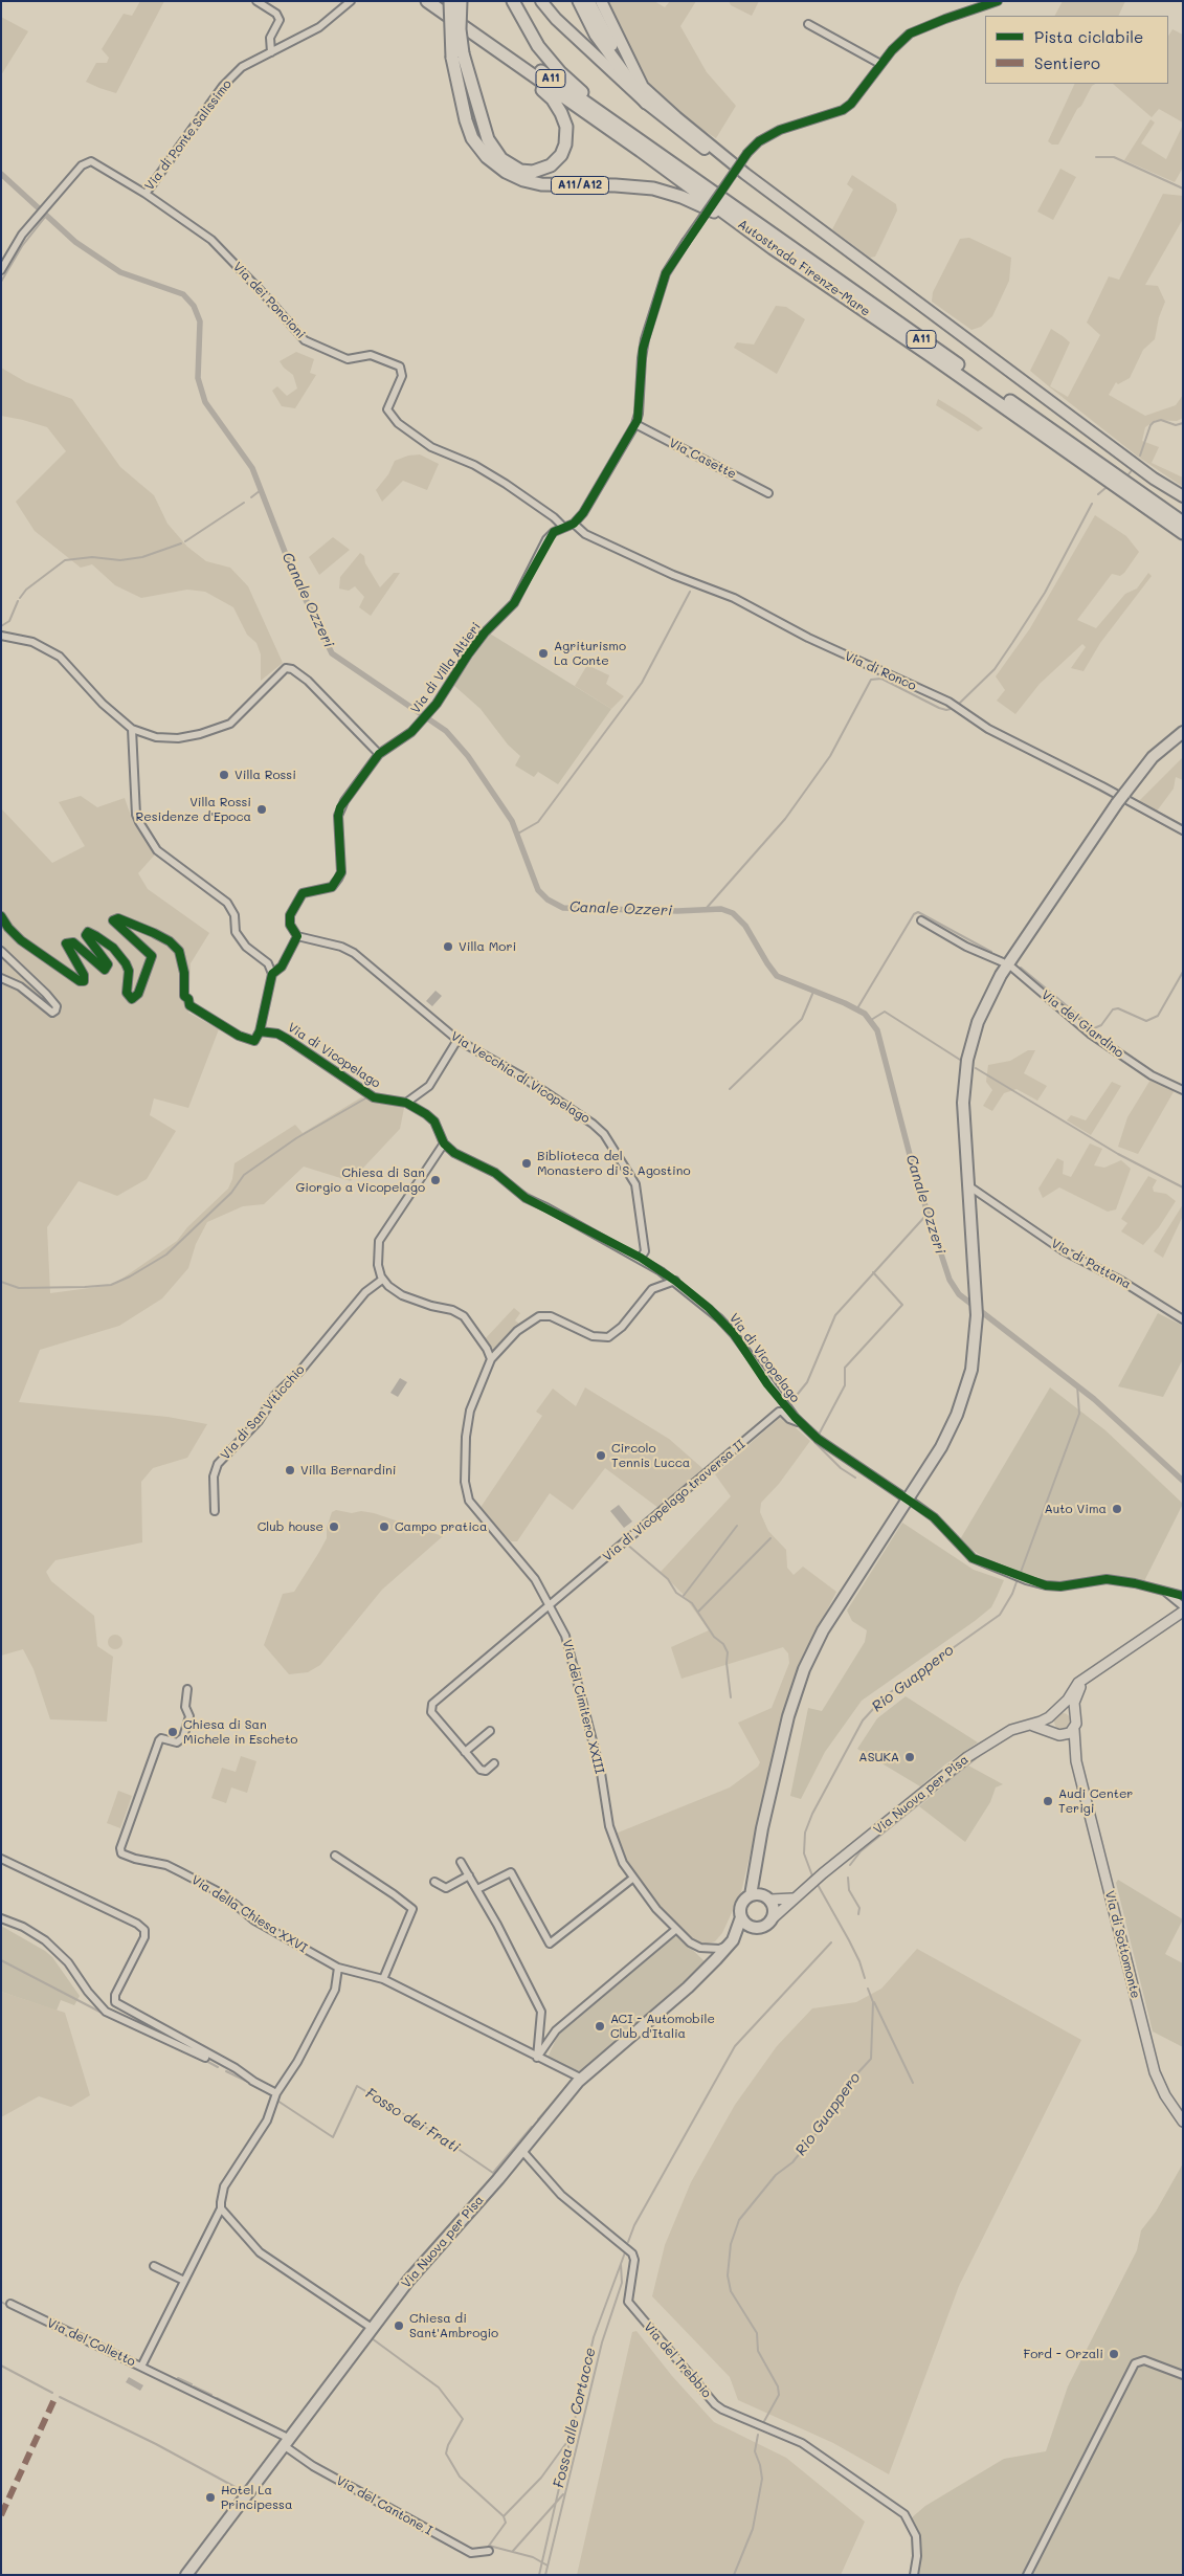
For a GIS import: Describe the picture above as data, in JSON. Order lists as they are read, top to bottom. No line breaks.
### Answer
{"streets":{"highway":["A11","A11/A12","Autostrada Firenze-Mare"],"main road":["Via Nuova per Pisa","Via di Sottomonte"],"street":["Via di Ponte Salissimo","Via dei Poncioni","Via Casette","Via di Villa Altieri","Via di Ronco","Via del Giardino","Via di Vicopelago","Via Vecchia di Vicopelago","Via di Pattana","Via di San Viticchio","Via di Vicopelago traversa II","Via del Cimitero XXIII","Via della Chiesa XXVI","Via del Colletto","Via del Trebbio","Via del Cantone I"]},"crossings":[["Via di Ponte Salissimo","Via dei Poncioni"],["A11/A12","Autostrada Firenze-Mare"],["Via dei Poncioni","Via di Villa Altieri"],["Via di Villa Altieri","Via di Ronco"],["Via di Villa Altieri","Via Vecchia di Vicopelago"],["Via di Vicopelago","Via Vecchia di Vicopelago"],["Via di Vicopelago","Via di Vicopelago traversa II"],["Via di Vicopelago traversa II","Via del Cimitero XXIII"],["Via del Cimitero XXIII","Via Nuova per Pisa"],["Via Nuova per Pisa","Via della Chiesa XXVI"],["Via Nuova per Pisa","Via del Trebbio"],["Via Nuova per Pisa","Via del Cantone I"],["Via della Chiesa XXVI","Via del Colletto"],["Via del Colletto","Via del Cantone I"]],"water":["Canale Ozzeri","Rio Guappero","Fosso dei Frati","Fossa alle Cortacce"],"places":["Agriturismo La Conte","Villa Rossi","Villa Rossi Residenze d'Epoca","Villa Mori","Biblioteca del Monastero di S. Agostino","Chiesa di San Giorgio a Vicopelago","Circolo Tennis Lucca","Villa Bernardini","Auto Vima","Club house","Campo pratica","Chiesa di San Michele in Escheto","ASUKA","Audi Center Terigi","ACI - Automobile Club d'Italia","Chiesa di Sant'Ambrogio","Ford - Orzali","Hotel La Principessa"],"legend":["Pista ciclabile","Sentiero"]}
